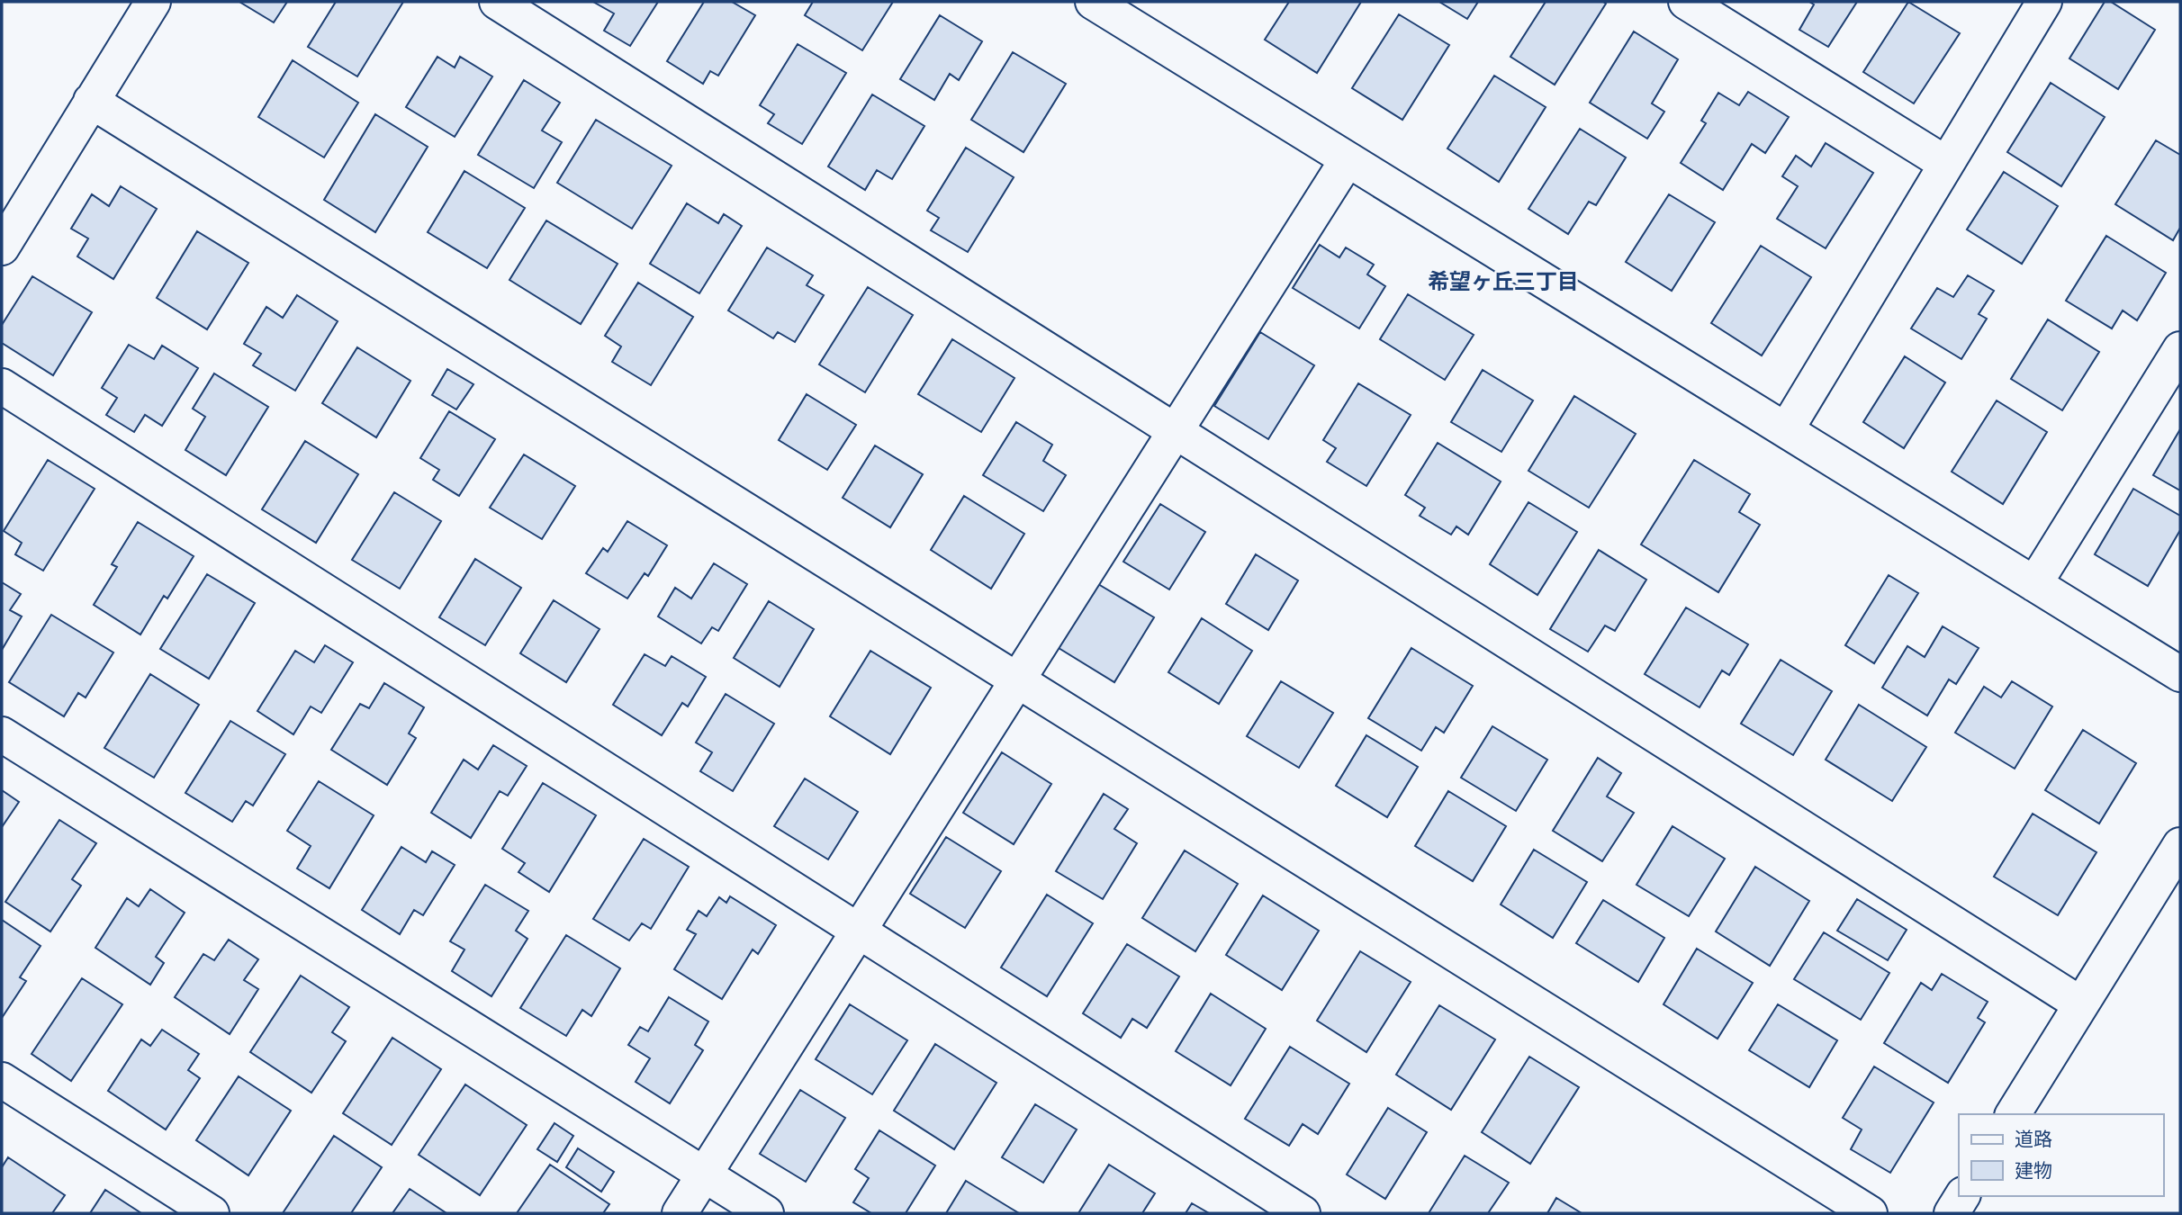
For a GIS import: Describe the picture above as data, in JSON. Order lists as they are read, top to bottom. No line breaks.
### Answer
{"districts":["希望ヶ丘三丁目"],"legend":["道路","建物"]}
